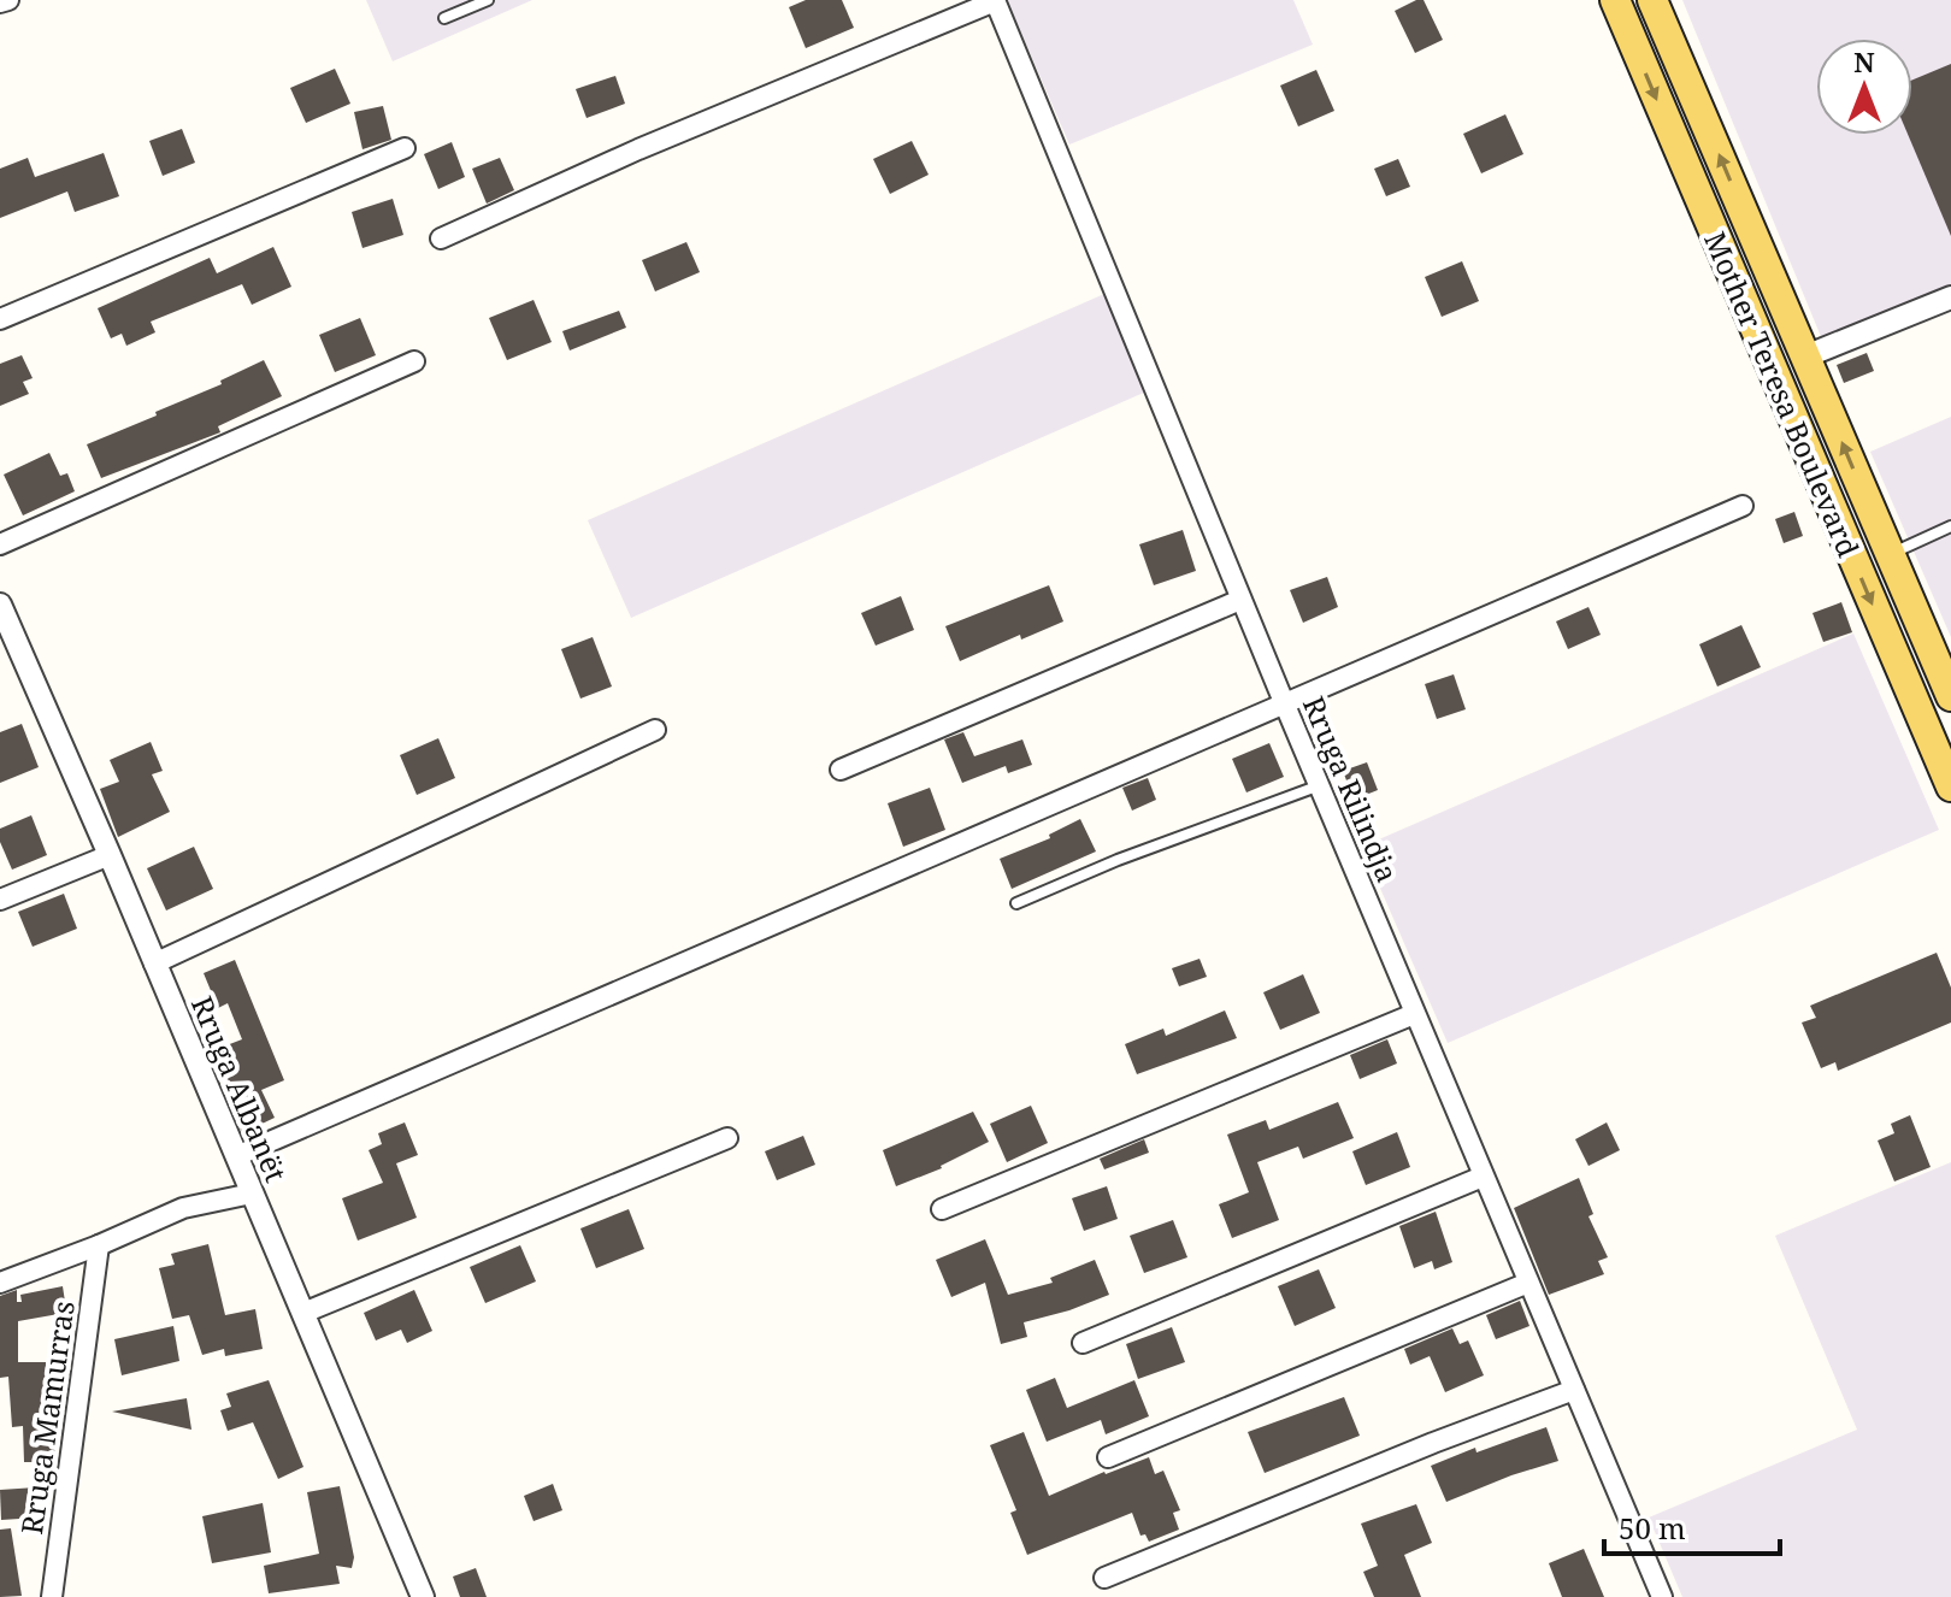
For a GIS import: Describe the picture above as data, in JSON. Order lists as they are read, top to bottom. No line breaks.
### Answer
{"streets":{"main road":["Mother Teresa Boulevard"],"street":["Rruga Rilindja","Rruga Albanët","Rruga Mamurras"]},"scale_bar":"50 m","north":"top"}
